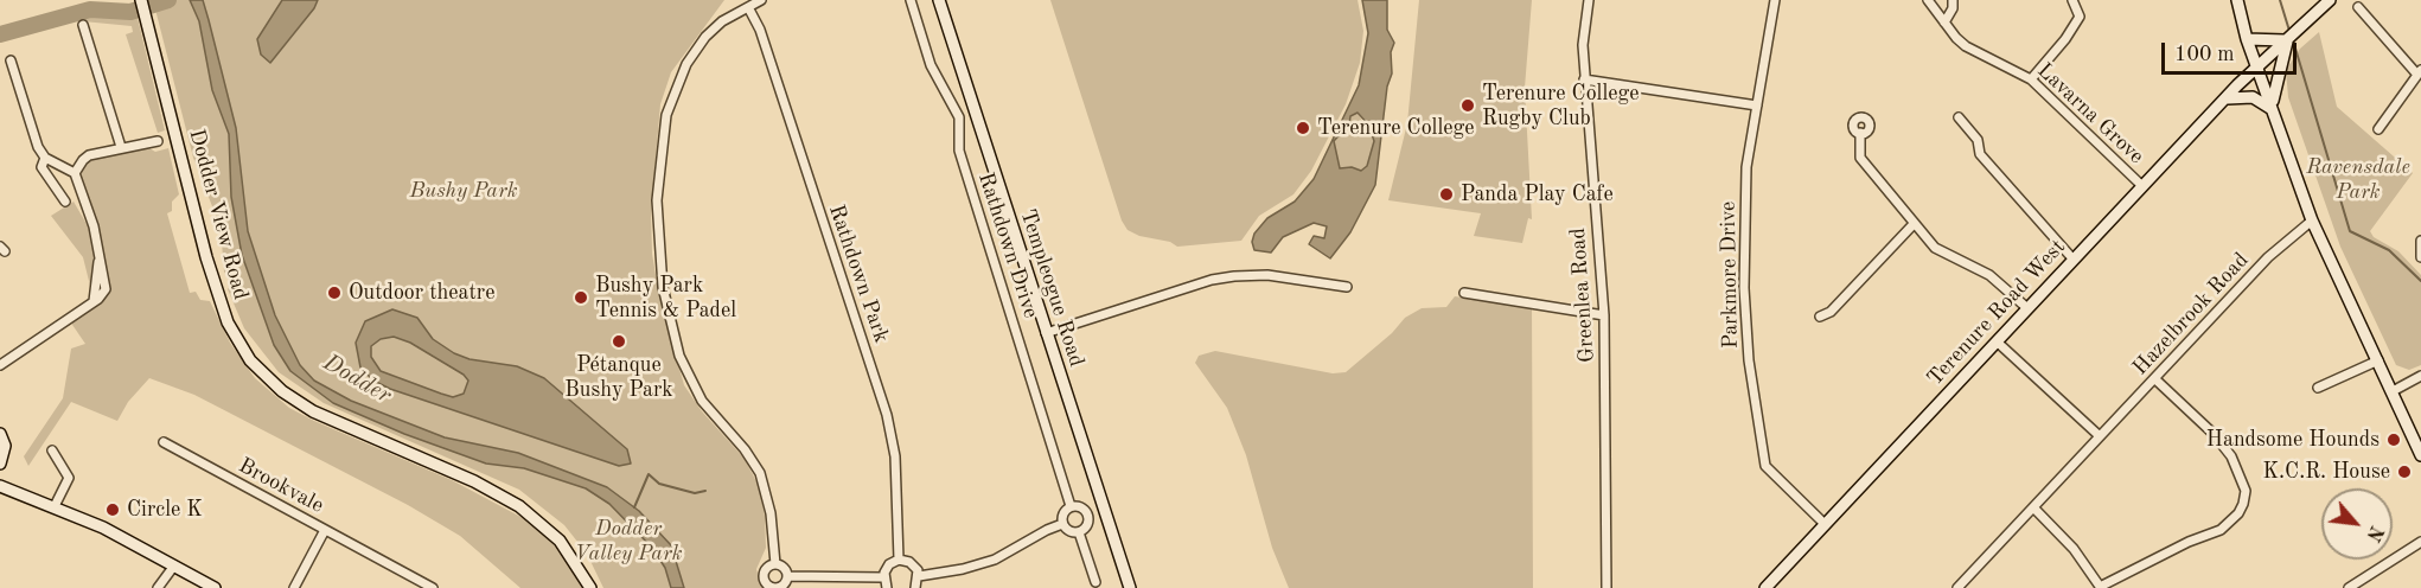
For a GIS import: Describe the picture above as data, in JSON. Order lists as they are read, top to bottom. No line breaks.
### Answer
{"streets":{"main road":["Dodder View Road","Templeogue Road","Terenure Road West"],"street":["Lavarna Grove","Rathdown Drive","Rathdown Park","Parkmore Drive","Greenlea Road","Hazelbrook Road","Brookvale"]},"crossings":[["Lavarna Grove","Terenure Road West"],["Parkmore Drive","Terenure Road West"]],"water":["Dodder"],"parks":["Ravensdale Park","Bushy Park","Dodder Valley Park"],"places":["Terenure College Rugby Club","Terenure College","Panda Play Cafe","Outdoor theatre","Bushy Park Tennis & Padel","Pétanque Bushy Park","Handsome Hounds","K.C.R. House","Circle K"],"scale_bar":"100 m","north":"bottom right"}
